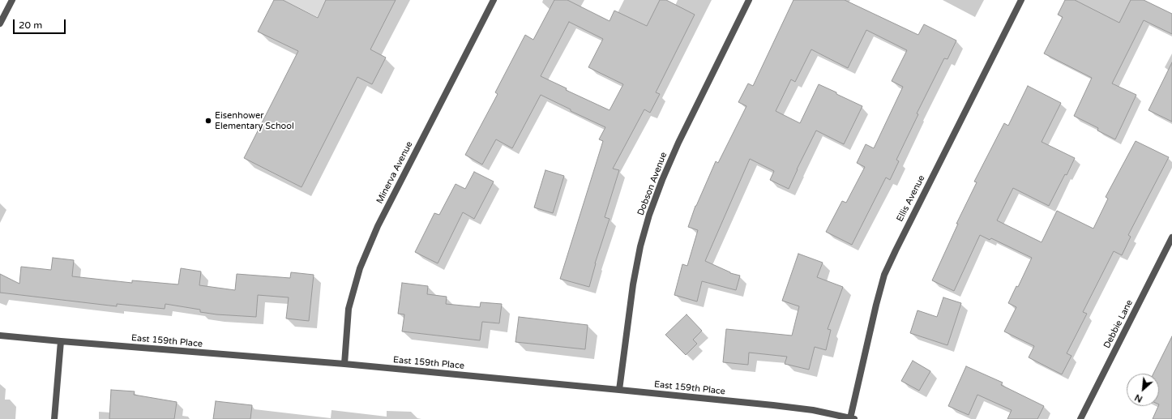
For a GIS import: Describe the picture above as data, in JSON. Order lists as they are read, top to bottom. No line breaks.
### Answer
{"streets":{"street":["Minerva Avenue","Dobson Avenue","Ellis Avenue","Debbie Lane","East 159th Place"]},"crossings":[["Minerva Avenue","East 159th Place"],["Dobson Avenue","East 159th Place"],["Ellis Avenue","East 159th Place"]],"places":["Eisenhower Elementary School"],"scale_bar":"20 m","north":"bottom left"}
